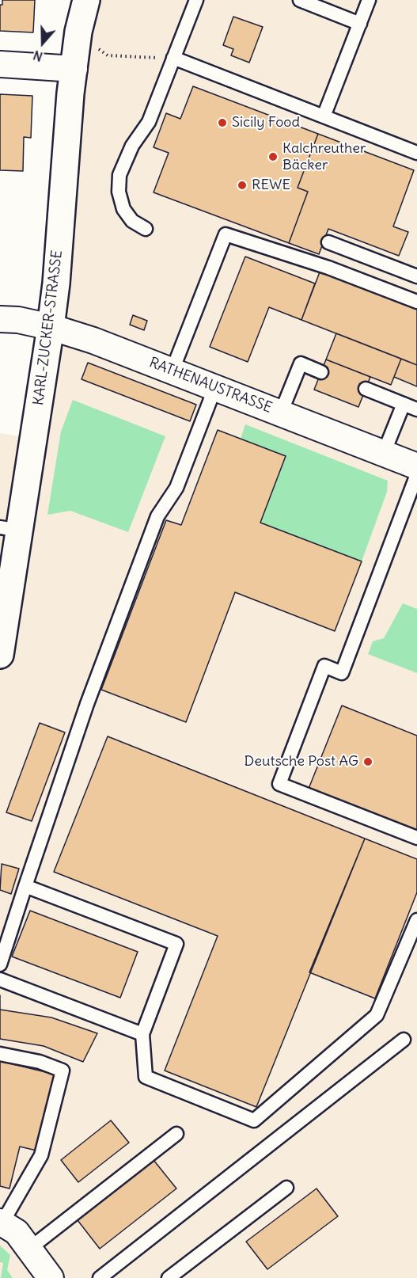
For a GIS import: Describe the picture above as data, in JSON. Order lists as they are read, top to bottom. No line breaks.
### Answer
{"streets":{"street":["KARL-ZUCKER-STRASSE","RATHENAUSTRASSE"]},"crossings":[["KARL-ZUCKER-STRASSE","RATHENAUSTRASSE"]],"places":["Sicily Food","Kalchreuther Bäcker","REWE","Deutsche Post AG"],"north":"bottom"}
